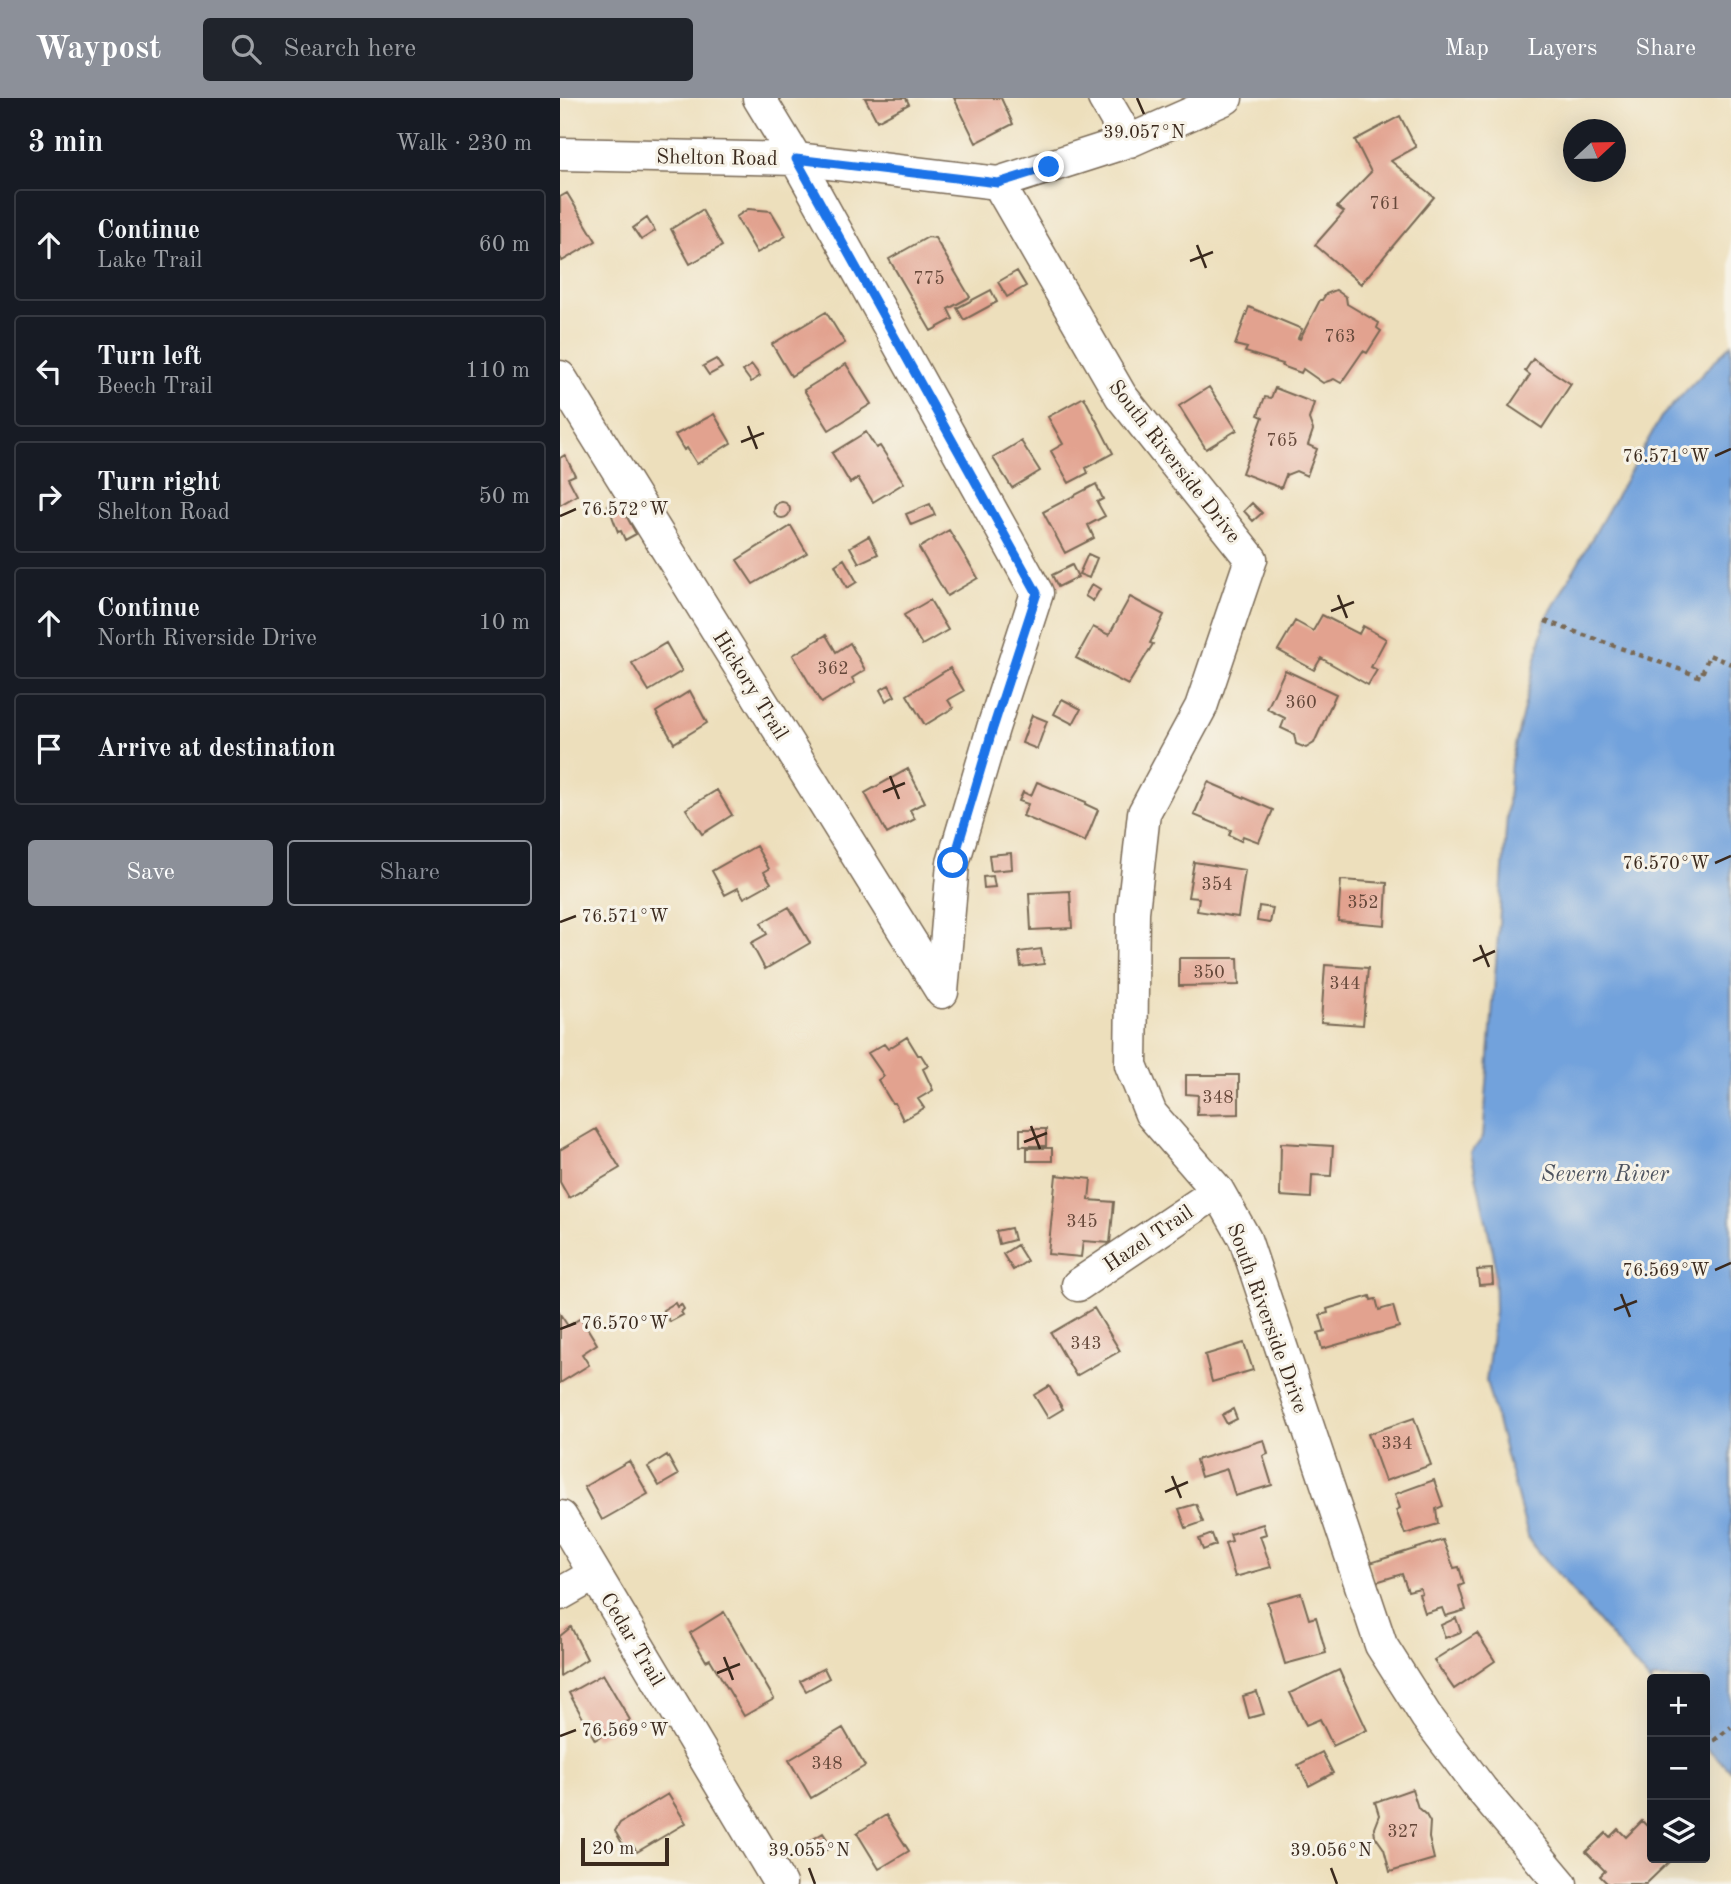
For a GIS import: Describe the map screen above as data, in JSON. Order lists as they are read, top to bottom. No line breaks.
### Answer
{"streets":{"street":["Shelton Road","South Riverside Drive","Hickory Trail","Hazel Trail","Cedar Trail"]},"crossings":[["Shelton Road","South Riverside Drive"],["Shelton Road","Hickory Trail"],["South Riverside Drive","Hazel Trail"]],"water":["Severn River"],"house_numbers":["761","775","763","765","362","360","354","352","350","344","348","345","343","334","348","327"],"scale_bar":"20 m","north":"right","page":{"header":"Waypost","search":"Search here","nav":["Map","Layers","Share"],"heading":["3 min","Walk · 230 m"],"list":[["Continue","Lake Trail","60 m"],["Turn left","Beech Trail","110 m"],["Turn right","Shelton Road","50 m"],["Continue","North Riverside Drive","10 m"],"Arrive at destination"],"buttons":["Save","Share"],"map_buttons":["+","−"],"scale":"20 m"},"coordinates":["39.057°N","76.571°W","76.572°W","76.570°W","76.569°W","39.055°N","39.056°N"]}
